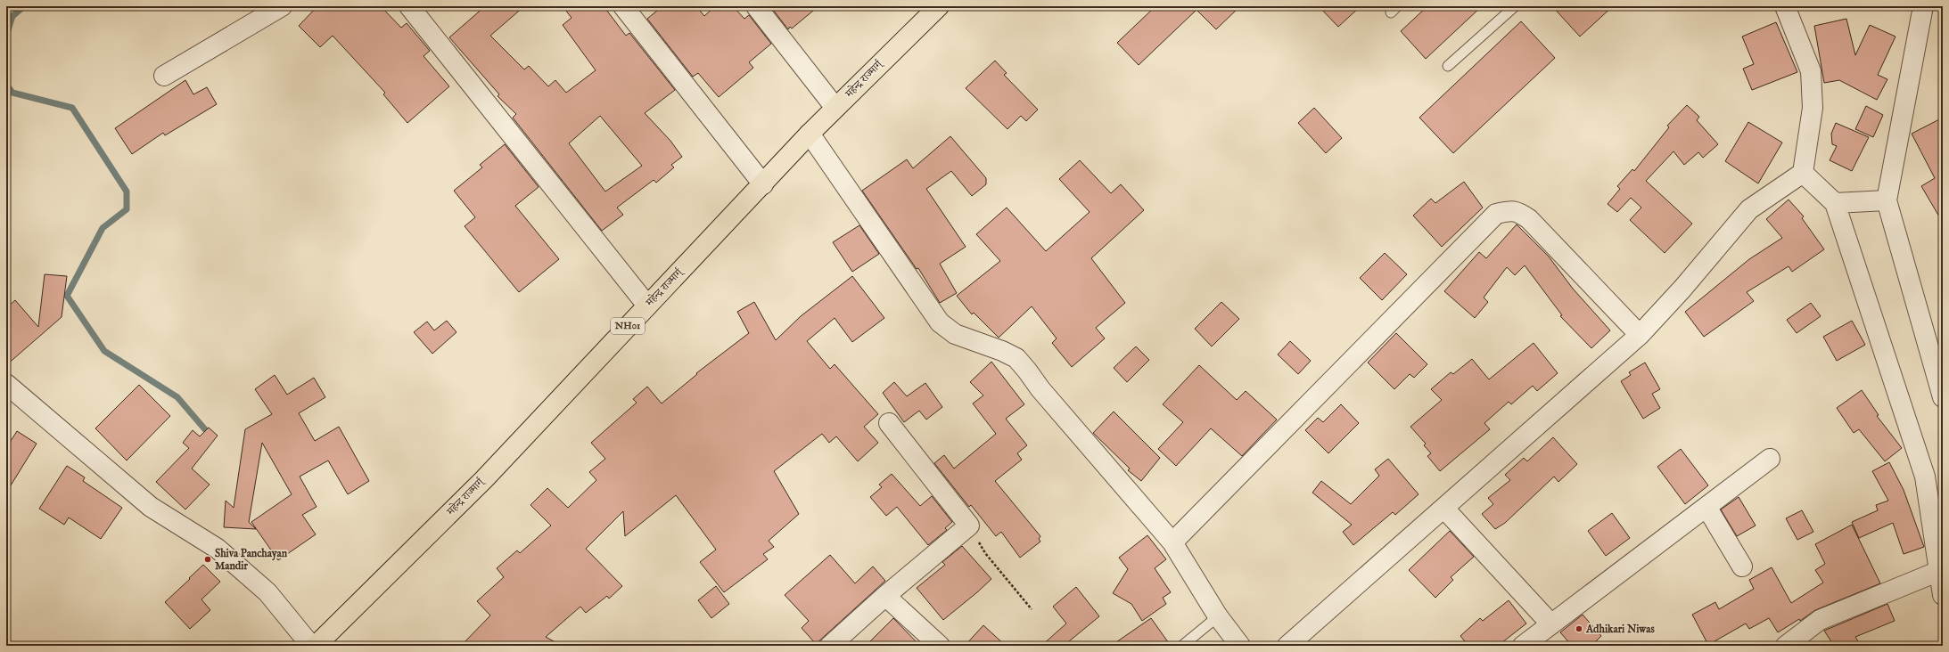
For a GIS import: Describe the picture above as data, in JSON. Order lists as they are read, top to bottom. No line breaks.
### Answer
{"streets":{"highway":["महेन्द्र राज्मार्ग्","NH01"]},"places":["Shiva Panchayan Mandir","Adhikari Niwas"]}
